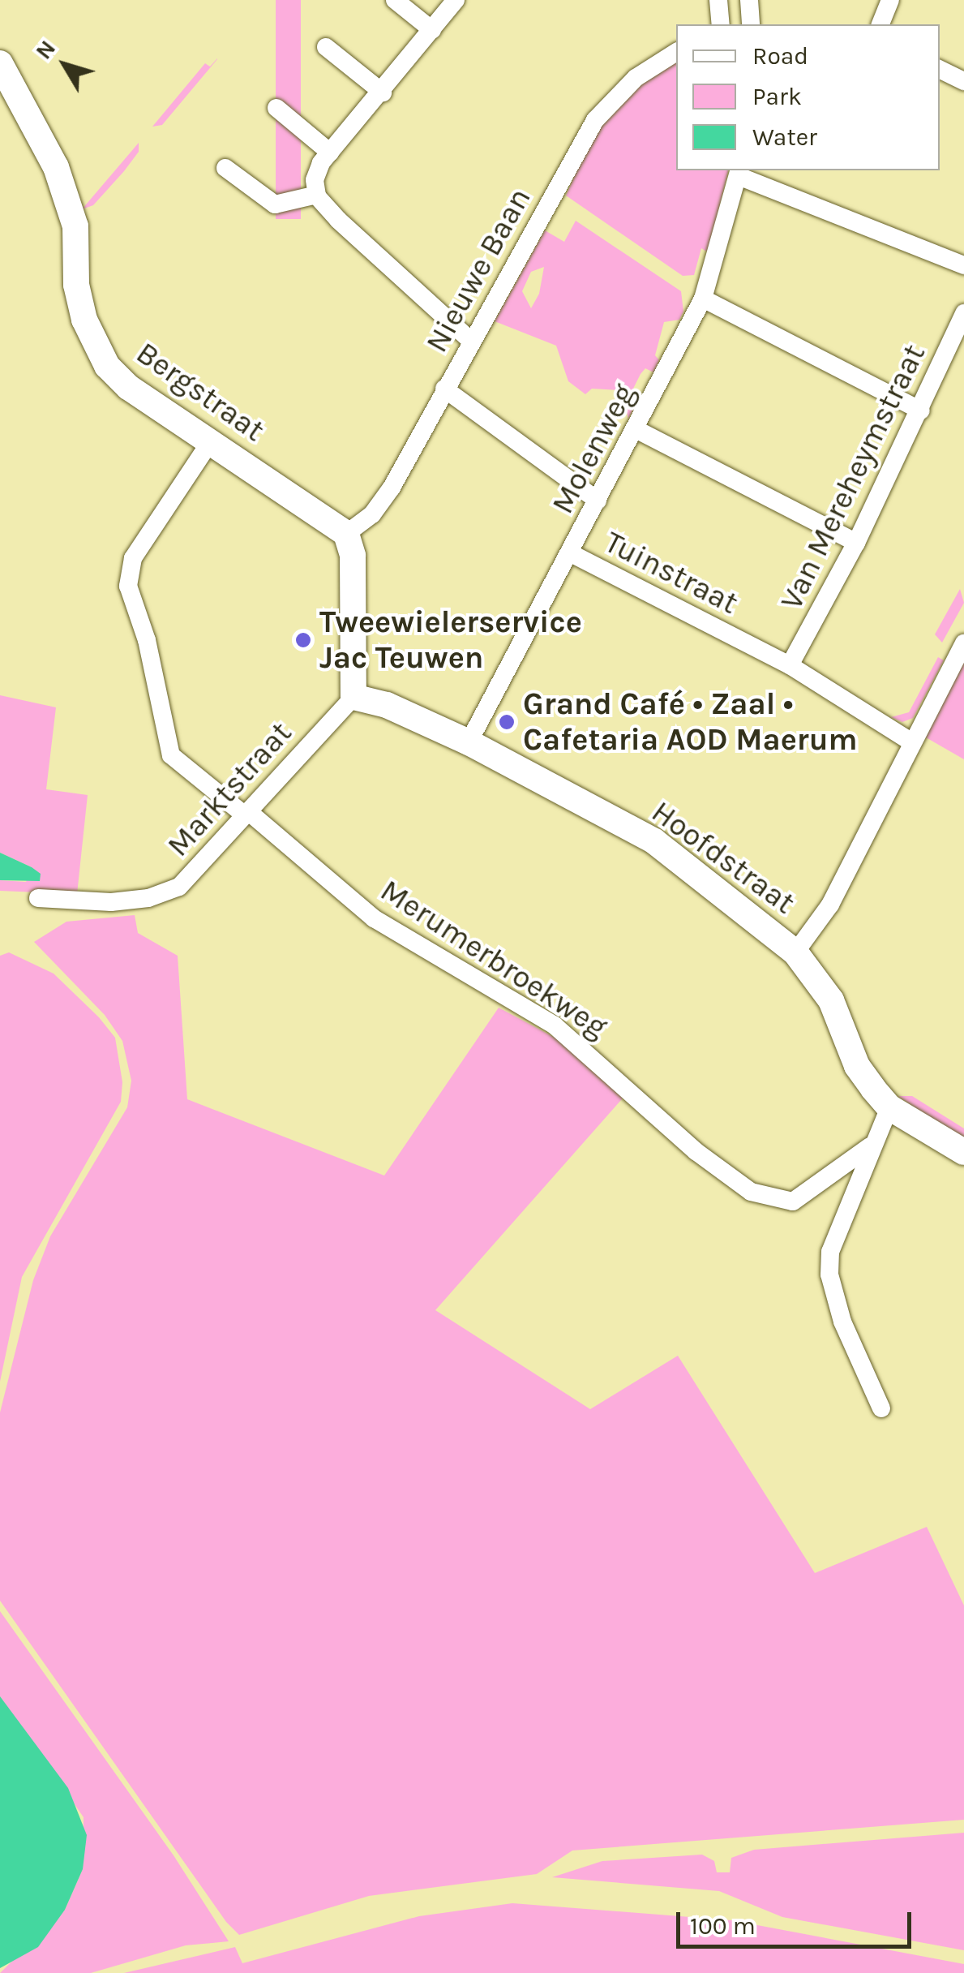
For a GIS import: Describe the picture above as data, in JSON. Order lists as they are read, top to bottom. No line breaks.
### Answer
{"streets":{"street":["Nieuwe Baan","Bergstraat","Molenweg","Van Mereheymstraat","Tuinstraat","Marktstraat","Hoofdstraat","Merumerbroekweg"]},"crossings":[["Nieuwe Baan","Bergstraat"],["Bergstraat","Merumerbroekweg"],["Molenweg","Tuinstraat"],["Molenweg","Hoofdstraat"],["Van Mereheymstraat","Tuinstraat"],["Marktstraat","Hoofdstraat"],["Marktstraat","Merumerbroekweg"],["Hoofdstraat","Merumerbroekweg"]],"places":["Tweewielerservice Jac Teuwen","Grand Café • Zaal • Cafetaria AOD Maerum"],"legend":["Road","Park","Water"],"scale_bar":"100 m","north":"top left"}
